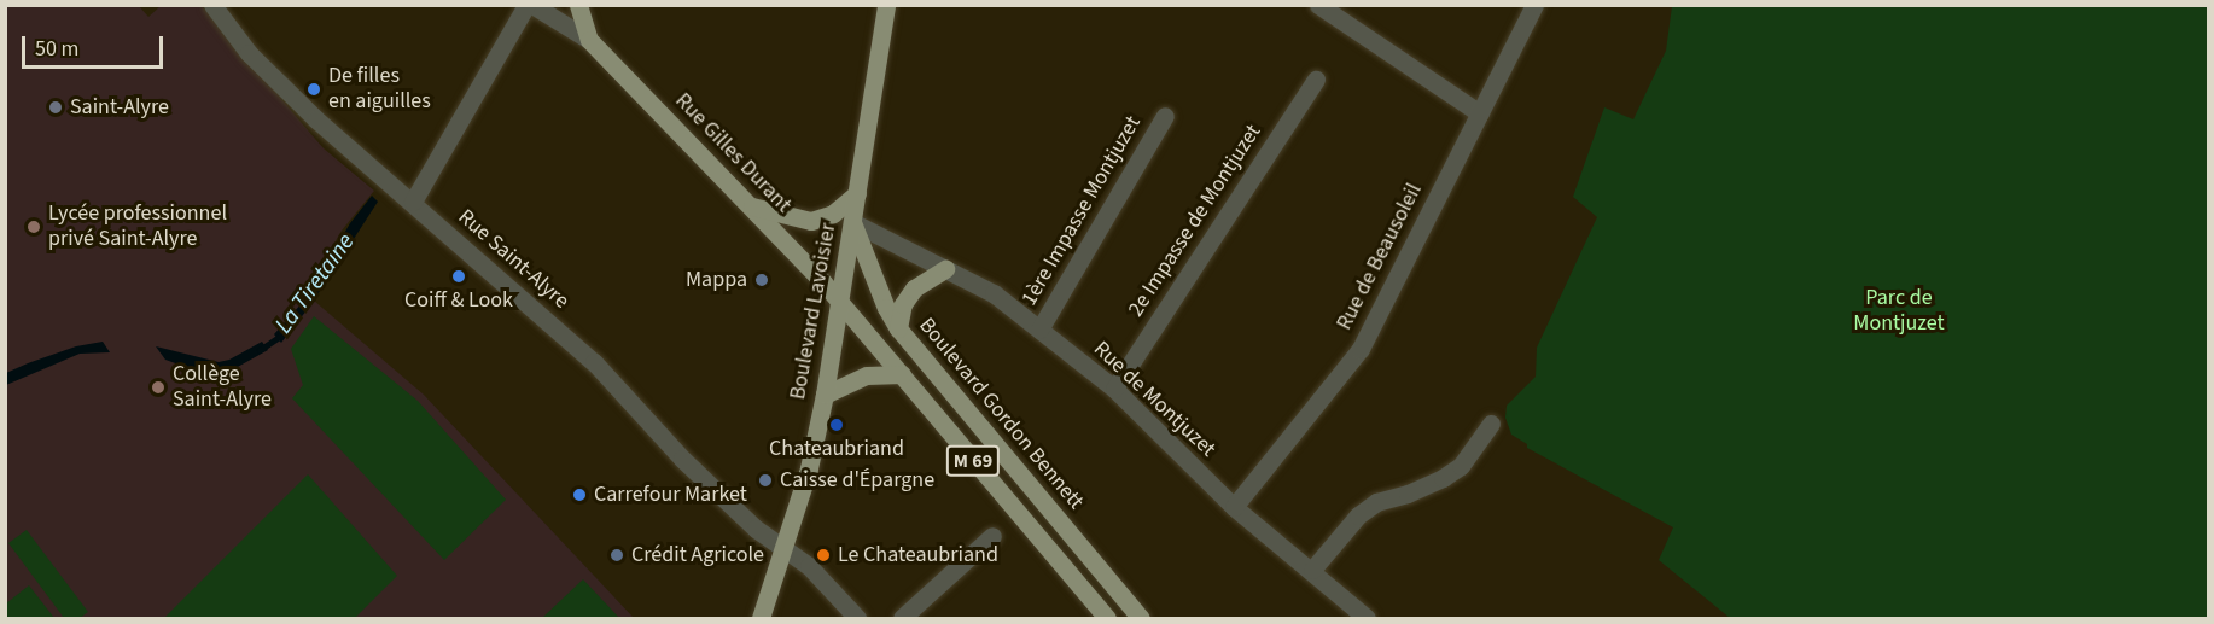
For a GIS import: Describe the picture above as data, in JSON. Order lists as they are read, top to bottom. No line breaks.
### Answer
{"streets":{"main road":["Rue Gilles Durant","Boulevard Lavoisier","Boulevard Gordon Bennett","M 69"],"street":["1ère Impasse Montjuzet","2e Impasse de Montjuzet","Rue de Beausoleil","Rue Saint-Alyre","Rue de Montjuzet"]},"crossings":[["Rue Gilles Durant","Boulevard Lavoisier"],["Rue Gilles Durant","M 69"],["1ère Impasse Montjuzet","Rue de Montjuzet"],["2e Impasse de Montjuzet","Rue de Montjuzet"],["Rue de Beausoleil","Rue de Montjuzet"],["Rue Saint-Alyre","Boulevard Lavoisier"],["Boulevard Lavoisier","Rue de Montjuzet"],["Boulevard Lavoisier","Boulevard Gordon Bennett"],["Boulevard Lavoisier","M 69"],["Rue de Montjuzet","Boulevard Gordon Bennett"]],"water":["La Tiretaine"],"parks":["Parc de Montjuzet"],"places":["De filles en aiguilles","Saint-Alyre","Lycée professionnel privé Saint-Alyre","Coiff & Look","Mappa","Collège Saint-Alyre","Chateaubriand","Caisse d'Épargne","Carrefour Market","Crédit Agricole","Le Chateaubriand"],"scale_bar":"50 m"}
